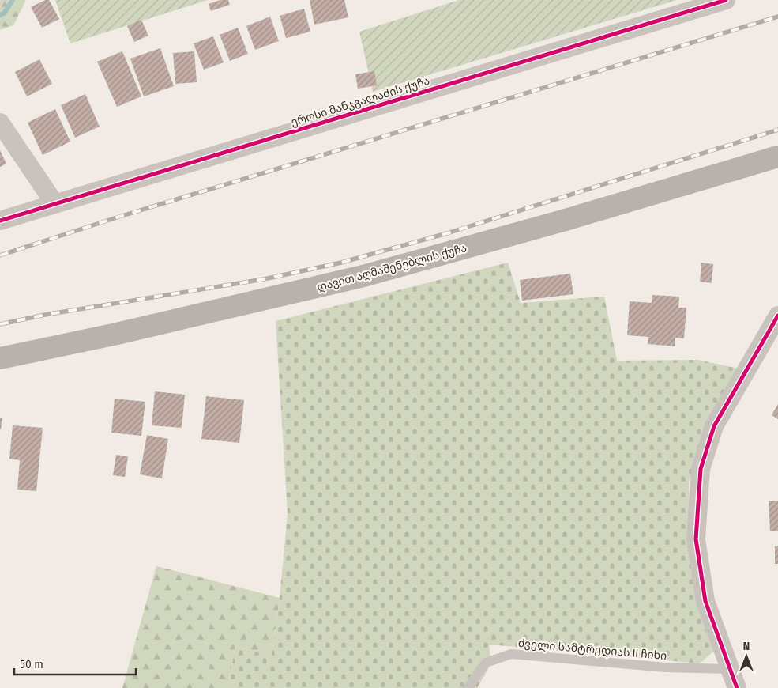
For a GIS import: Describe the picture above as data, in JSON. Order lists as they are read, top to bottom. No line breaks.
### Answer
{"streets":{"main road":["დავით აღმაშენებლის ქუჩა"],"street":["ეროსი მანჯგალაძის ქუჩა"],"lane":["ძველი სამტრედიას II ჩიხი"]},"scale_bar":"50 m","north":"top"}
